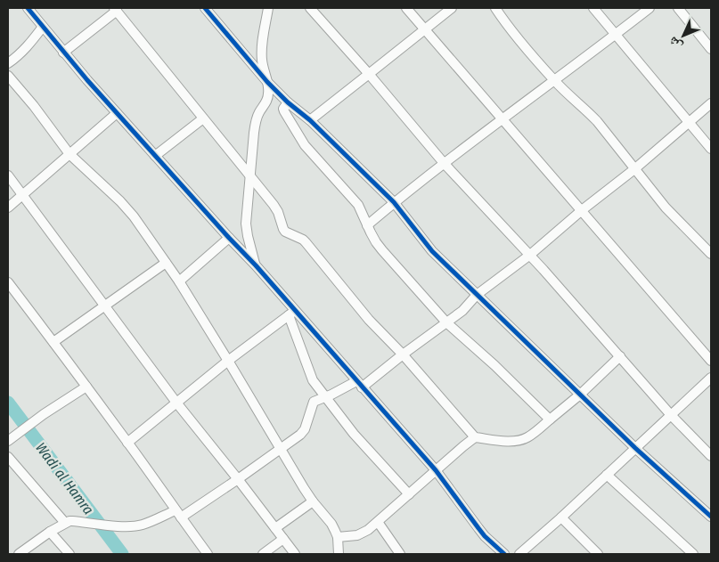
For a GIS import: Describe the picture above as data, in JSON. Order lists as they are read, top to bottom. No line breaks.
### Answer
{"water":["Wadi al Hamra"],"north":"bottom left"}
